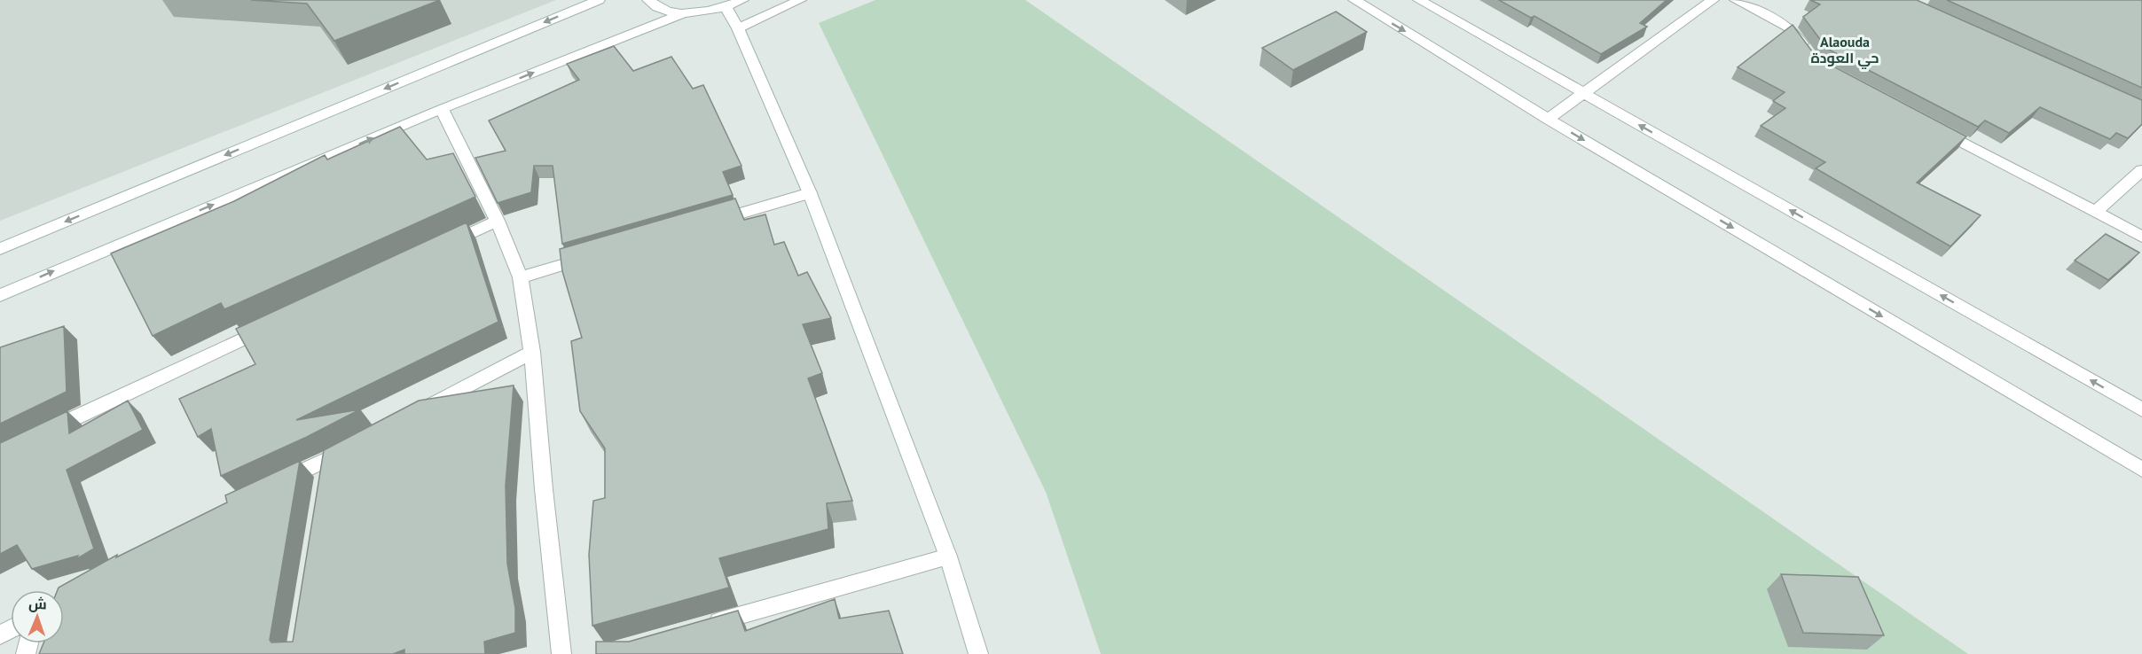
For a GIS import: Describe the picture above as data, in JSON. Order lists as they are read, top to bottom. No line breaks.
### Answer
{"districts":["Alaouda حي العودة"],"north":"top"}
